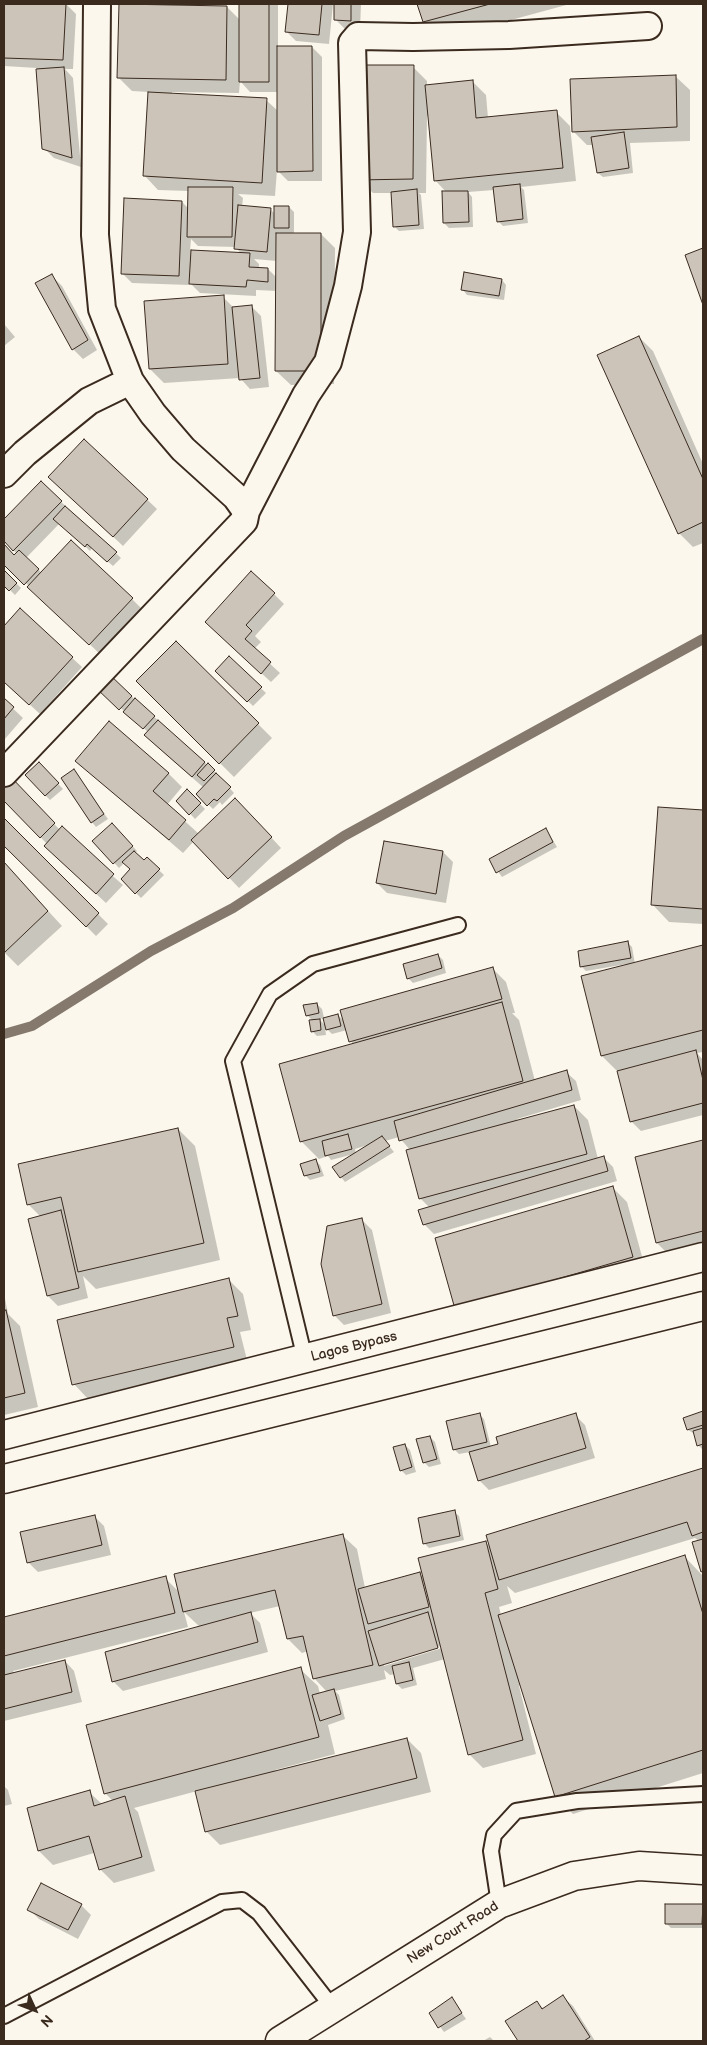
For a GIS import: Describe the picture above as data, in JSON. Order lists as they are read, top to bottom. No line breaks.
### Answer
{"streets":{"main road":["Lagos Bypass","New Court Road"]},"north":"bottom right"}
